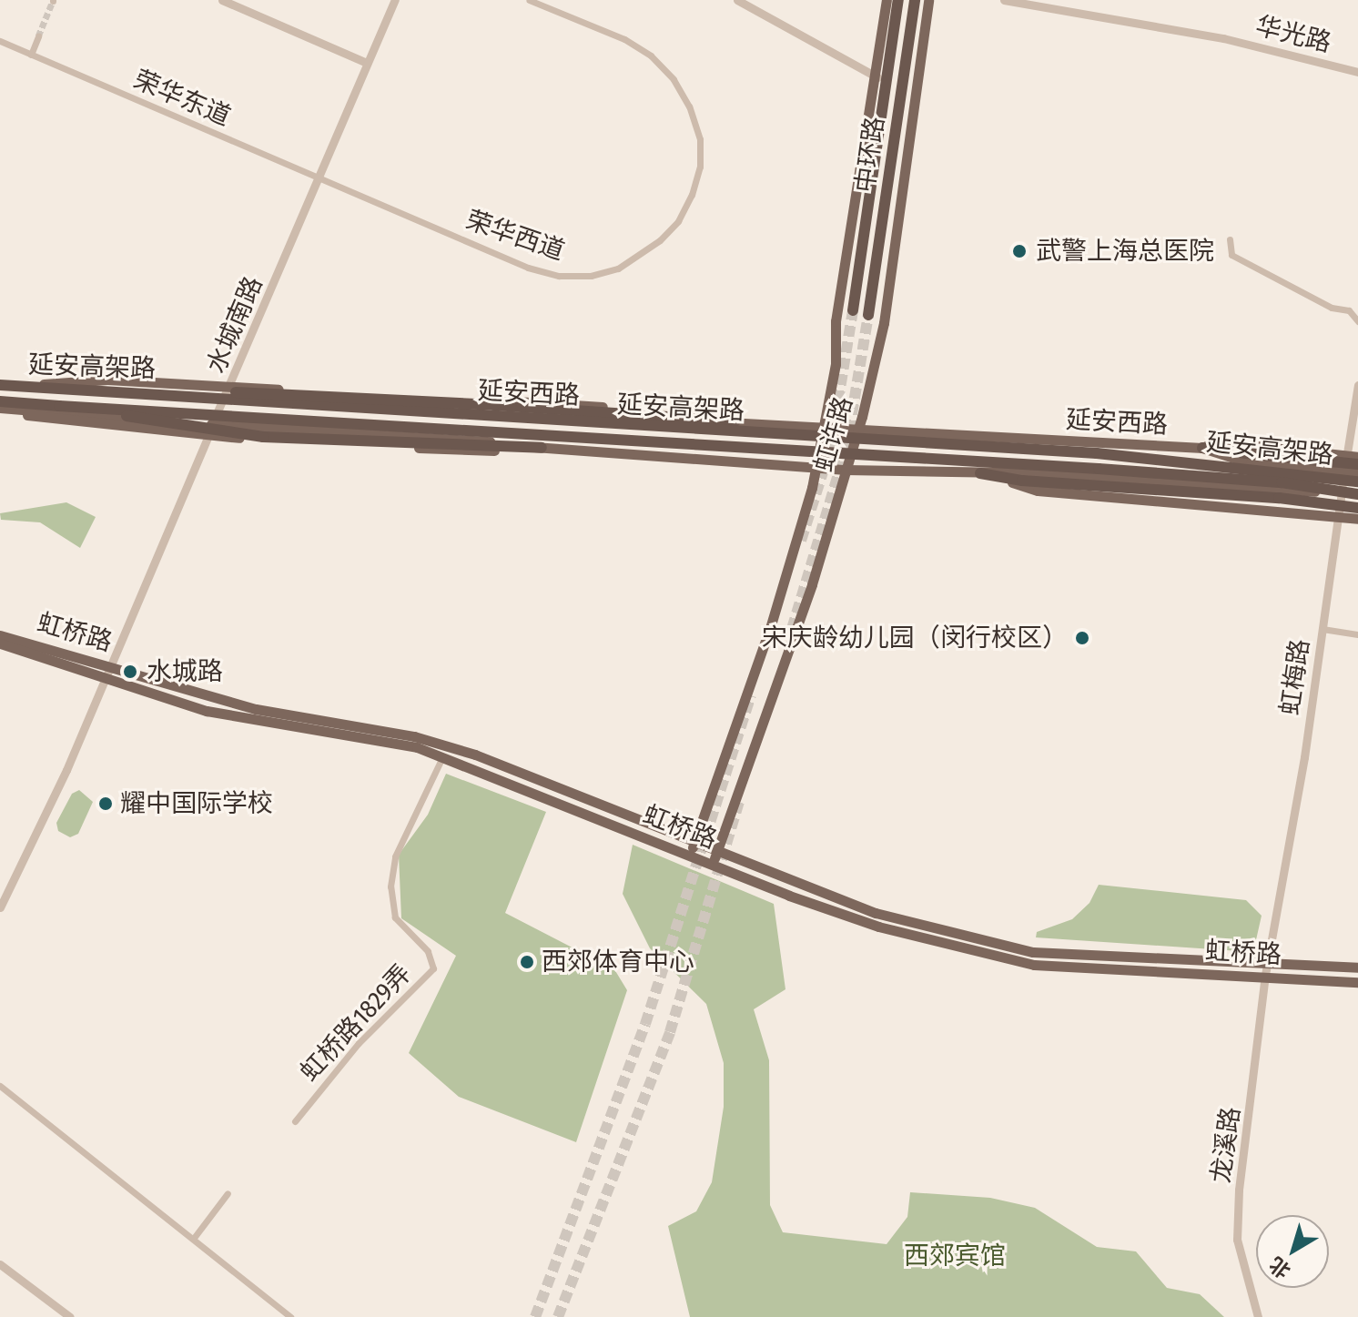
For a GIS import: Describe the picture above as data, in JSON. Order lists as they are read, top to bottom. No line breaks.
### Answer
{"streets":{"highway":["中环路","延安高架路"],"main road":["延安西路","虹许路","虹桥路"],"street":["华光路","荣华东道","荣华西道","水城南路","虹梅路","虹桥路1829弄","龙溪路"]},"crossings":[["荣华东道","荣华西道"],["荣华东道","水城南路"],["荣华西道","水城南路"],["水城南路","延安西路"],["水城南路","虹桥路"],["延安高架路","延安西路"],["延安西路","虹许路"],["延安西路","虹梅路"],["虹许路","虹桥路"],["虹桥路","虹梅路"],["虹桥路","虹桥路1829弄"],["虹桥路","龙溪路"],["虹梅路","龙溪路"]],"parks":["西郊宾馆"],"places":["武警上海总医院","宋庆龄幼儿园（闵行校区）","水城路","耀中国际学校","西郊体育中心"],"north":"bottom left"}
